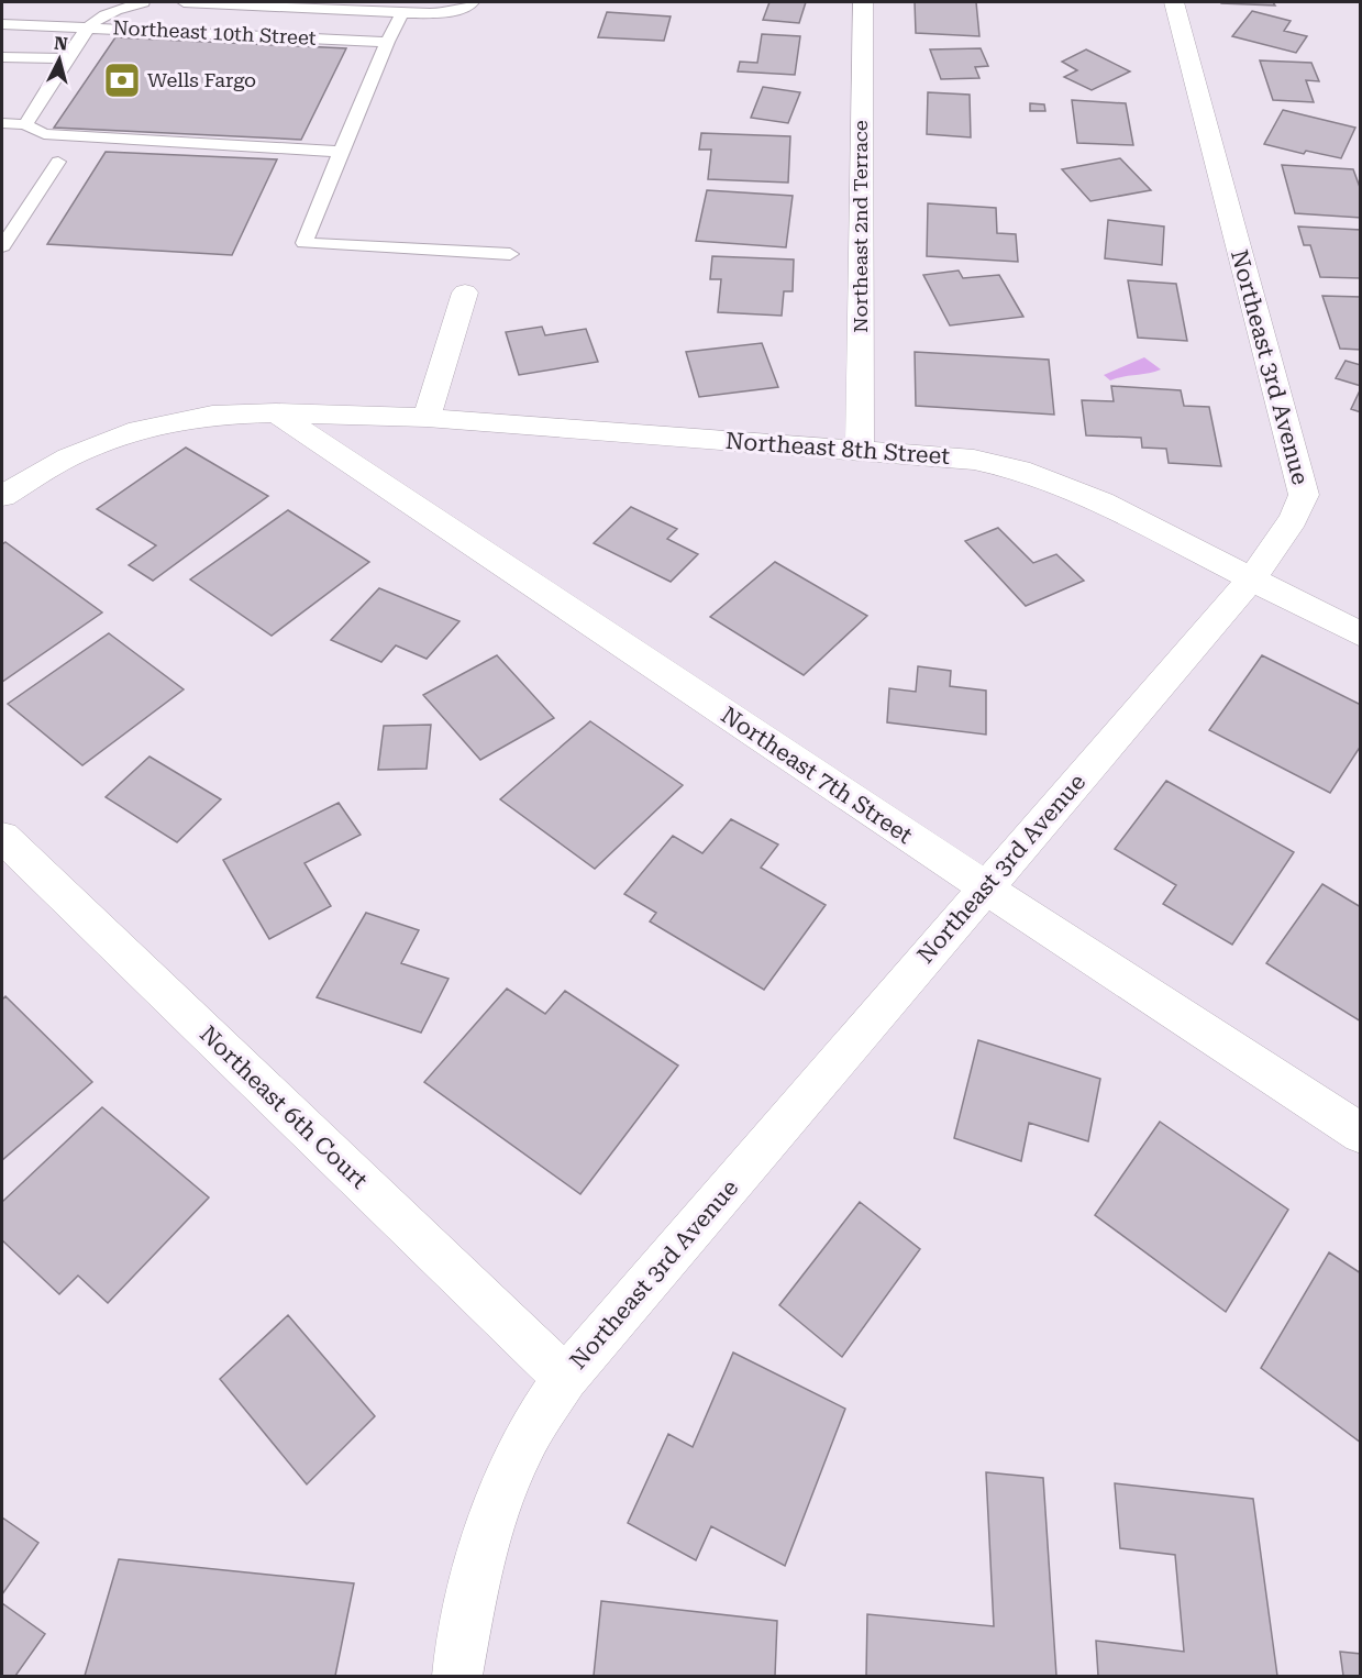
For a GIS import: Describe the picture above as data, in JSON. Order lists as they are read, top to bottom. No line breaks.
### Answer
{"streets":{"street":["Northeast 2nd Terrace","Northeast 3rd Avenue","Northeast 8th Street","Northeast 7th Street","Northeast 6th Court"],"lane":["Northeast 10th Street"]},"crossings":[["Northeast 2nd Terrace","Northeast 8th Street"],["Northeast 3rd Avenue","Northeast 8th Street"],["Northeast 3rd Avenue","Northeast 7th Street"],["Northeast 3rd Avenue","Northeast 6th Court"],["Northeast 8th Street","Northeast 7th Street"]],"places":{"bank":["Wells Fargo"]},"north":"top"}
